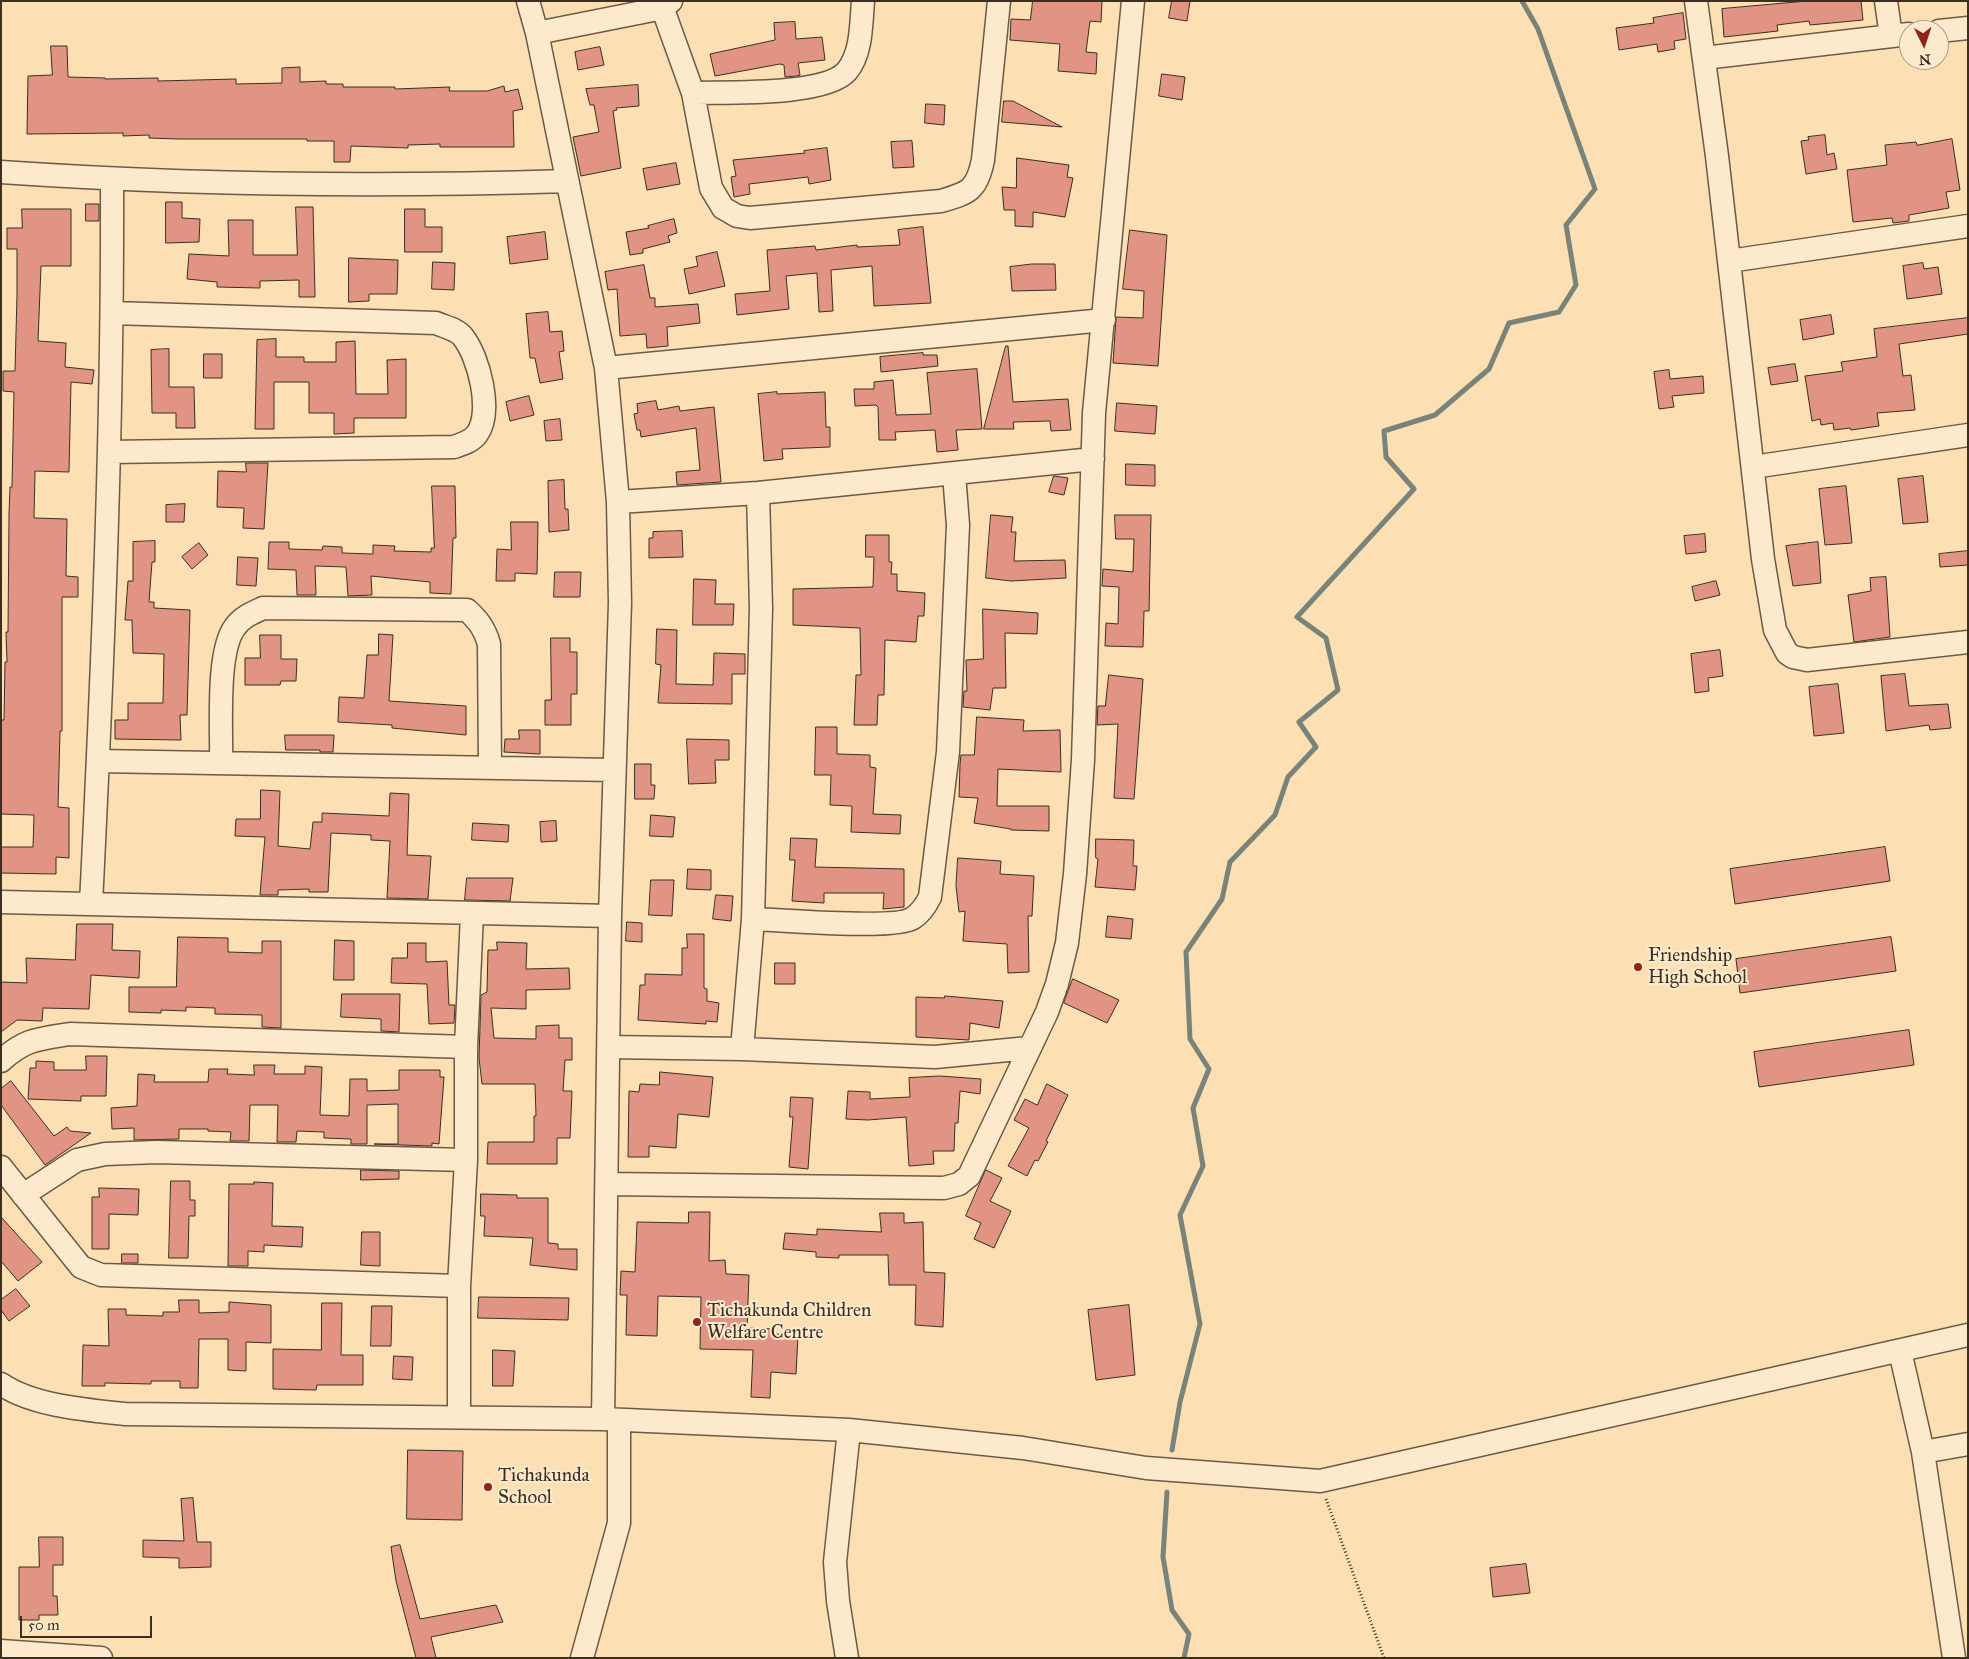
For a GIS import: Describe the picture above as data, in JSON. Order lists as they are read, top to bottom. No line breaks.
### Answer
{"places":["Friendship High School","Tichakunda Children Welfare Centre","Tichakunda School"],"scale_bar":"50 m","north":"bottom"}
